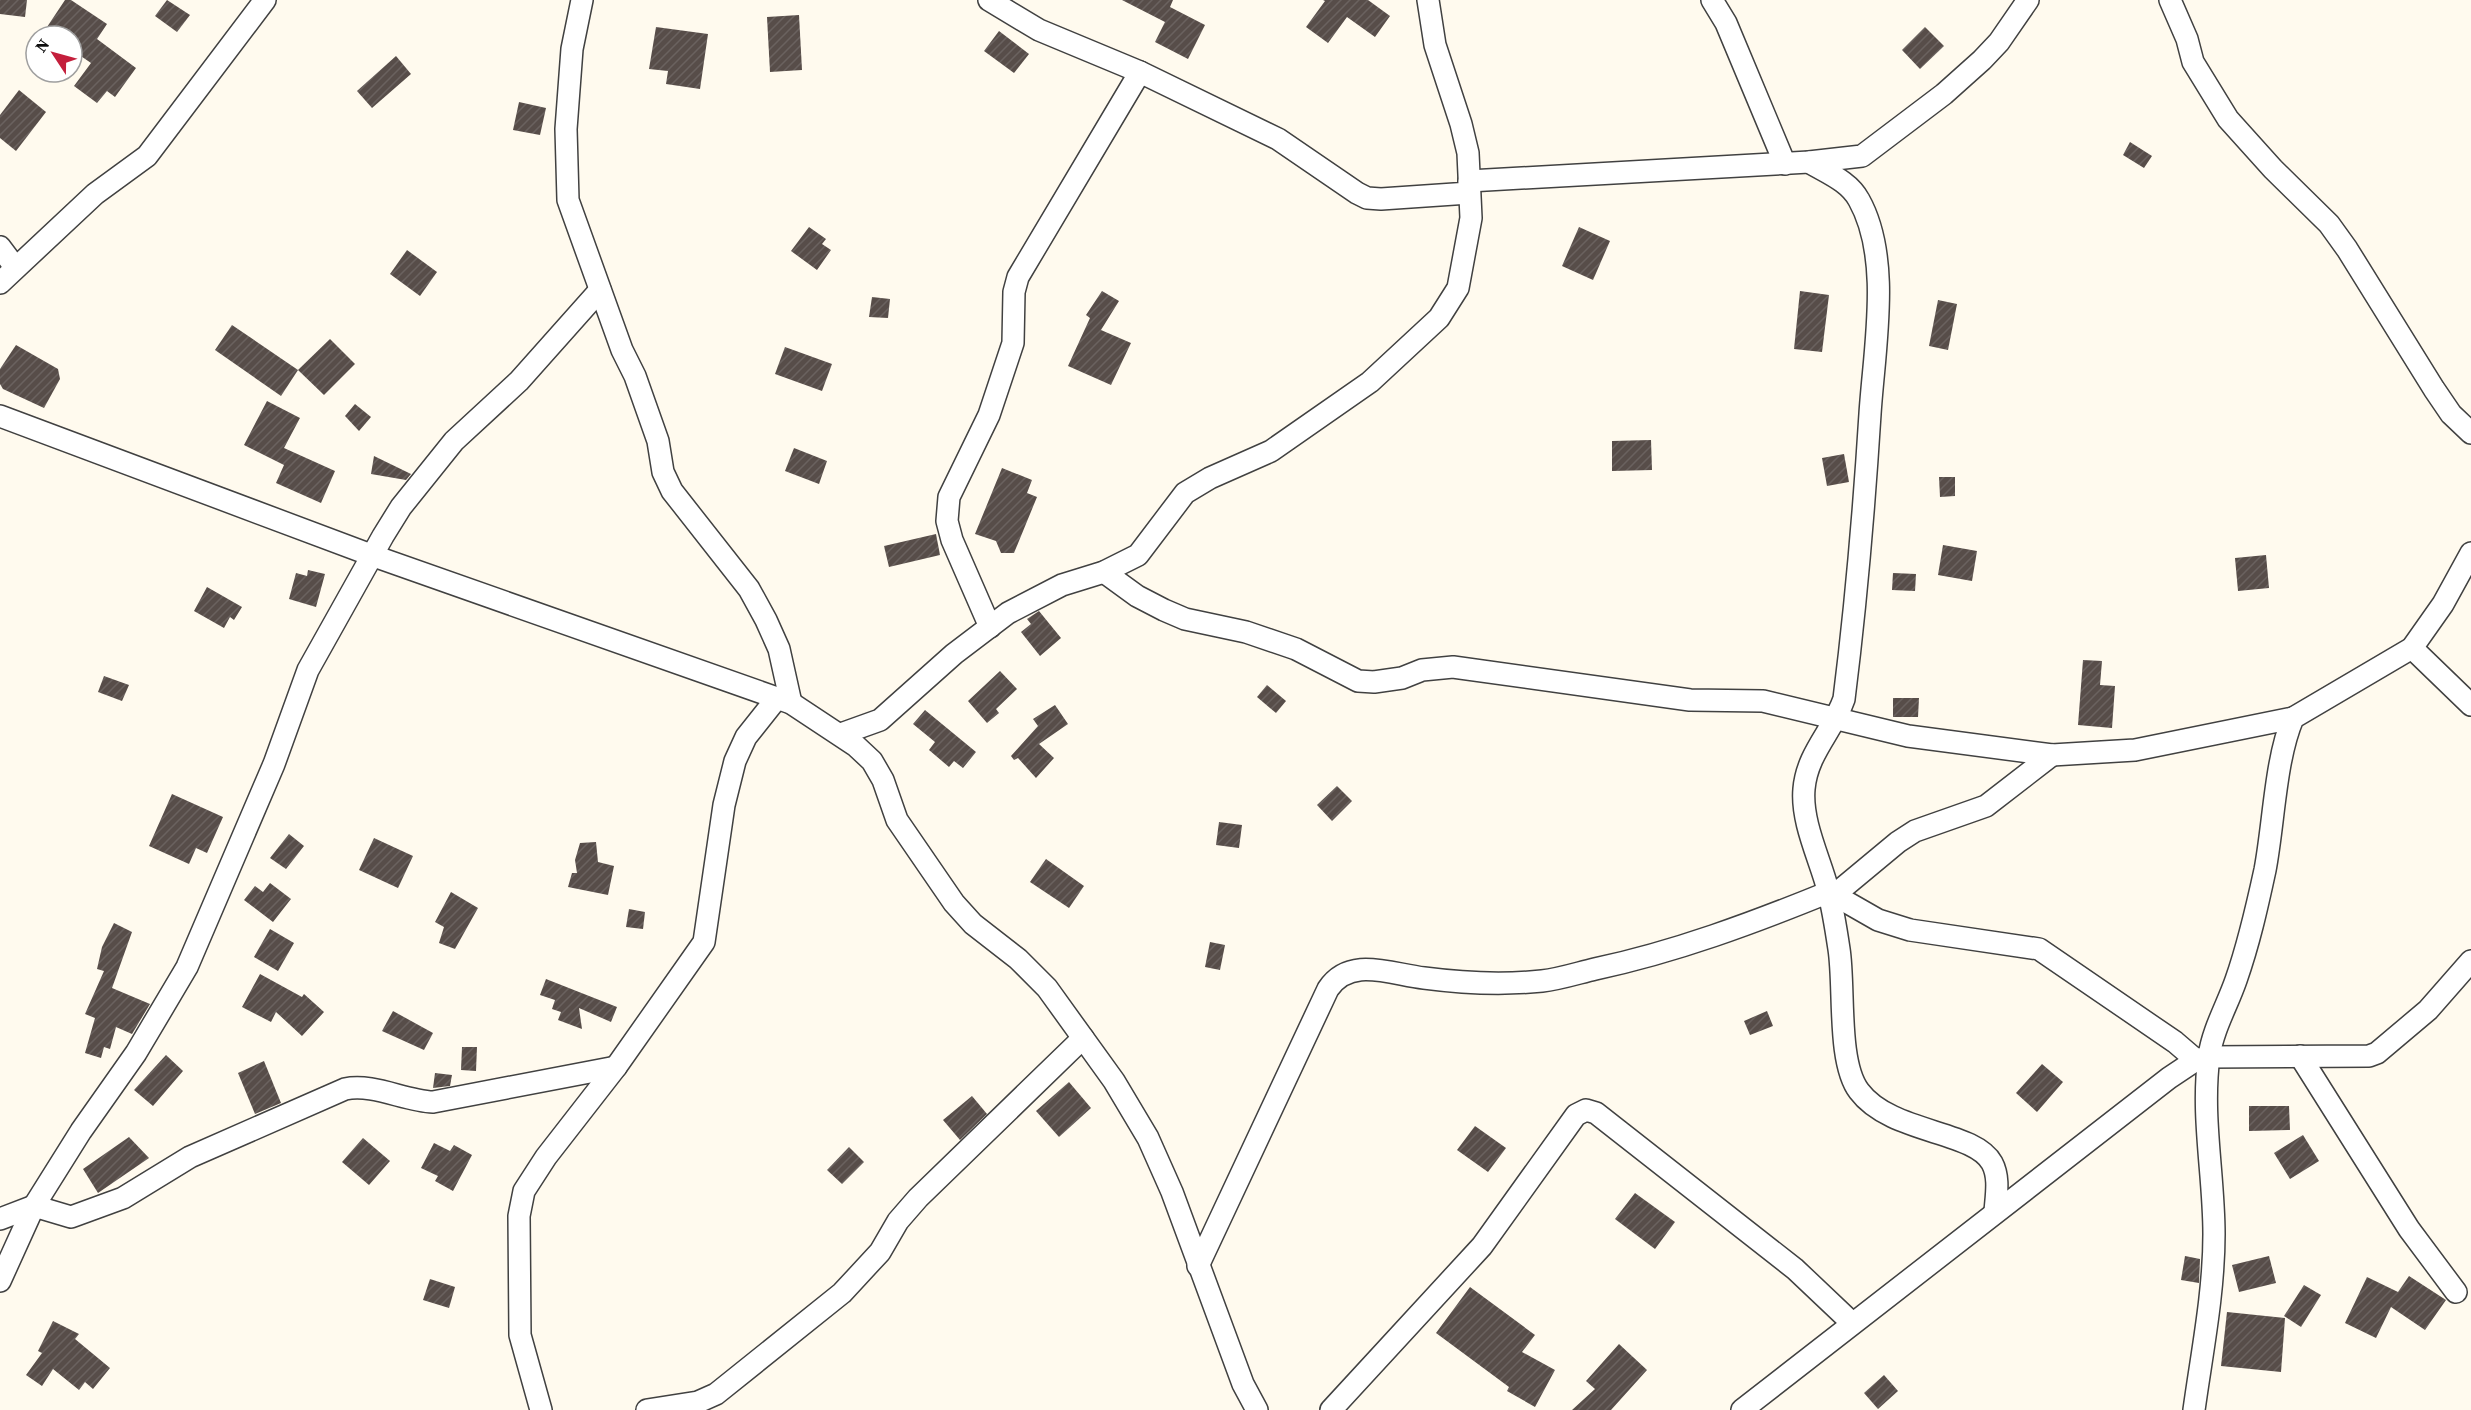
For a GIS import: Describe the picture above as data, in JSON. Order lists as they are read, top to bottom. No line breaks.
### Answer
{"north":"top left"}
